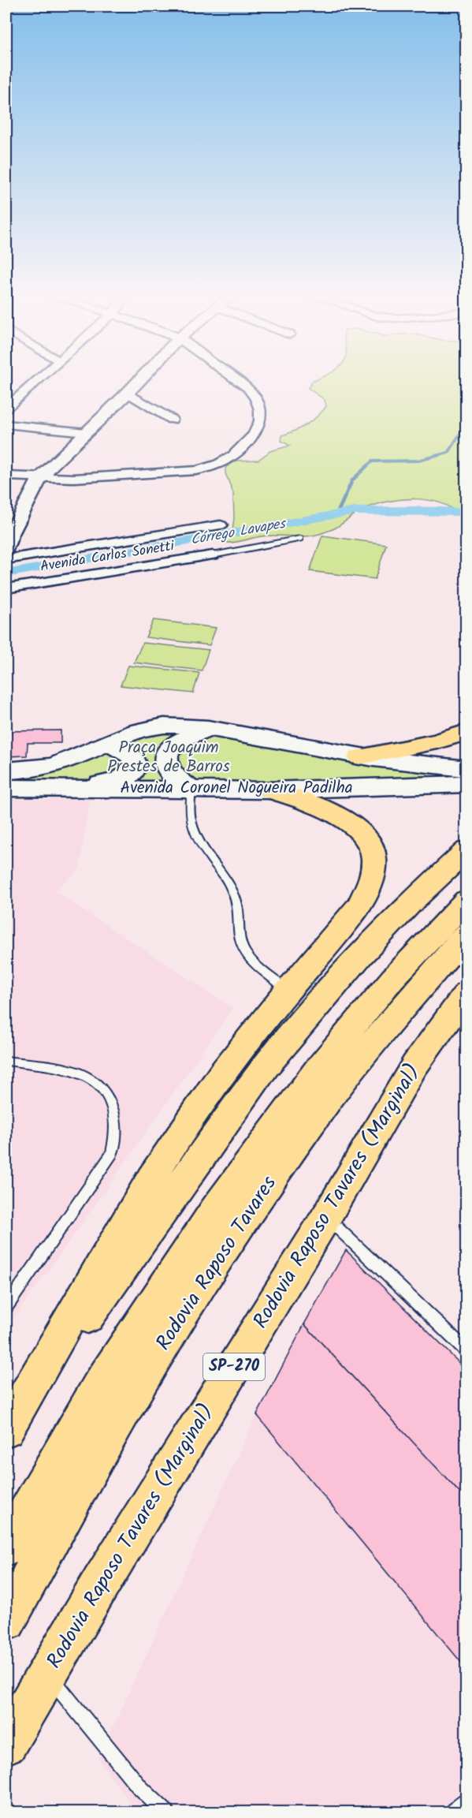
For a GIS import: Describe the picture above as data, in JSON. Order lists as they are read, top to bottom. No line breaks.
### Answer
{"streets":{"highway":["Rodovia Raposo Tavares (Marginal)","Rodovia Raposo Tavares","SP-270"],"main road":["Avenida Coronel Nogueira Padilha"],"street":["Avenida Carlos Sonetti"]},"water":["Córrego Lavapes"],"parks":["Praça Joaquim Prestes de Barros"]}
